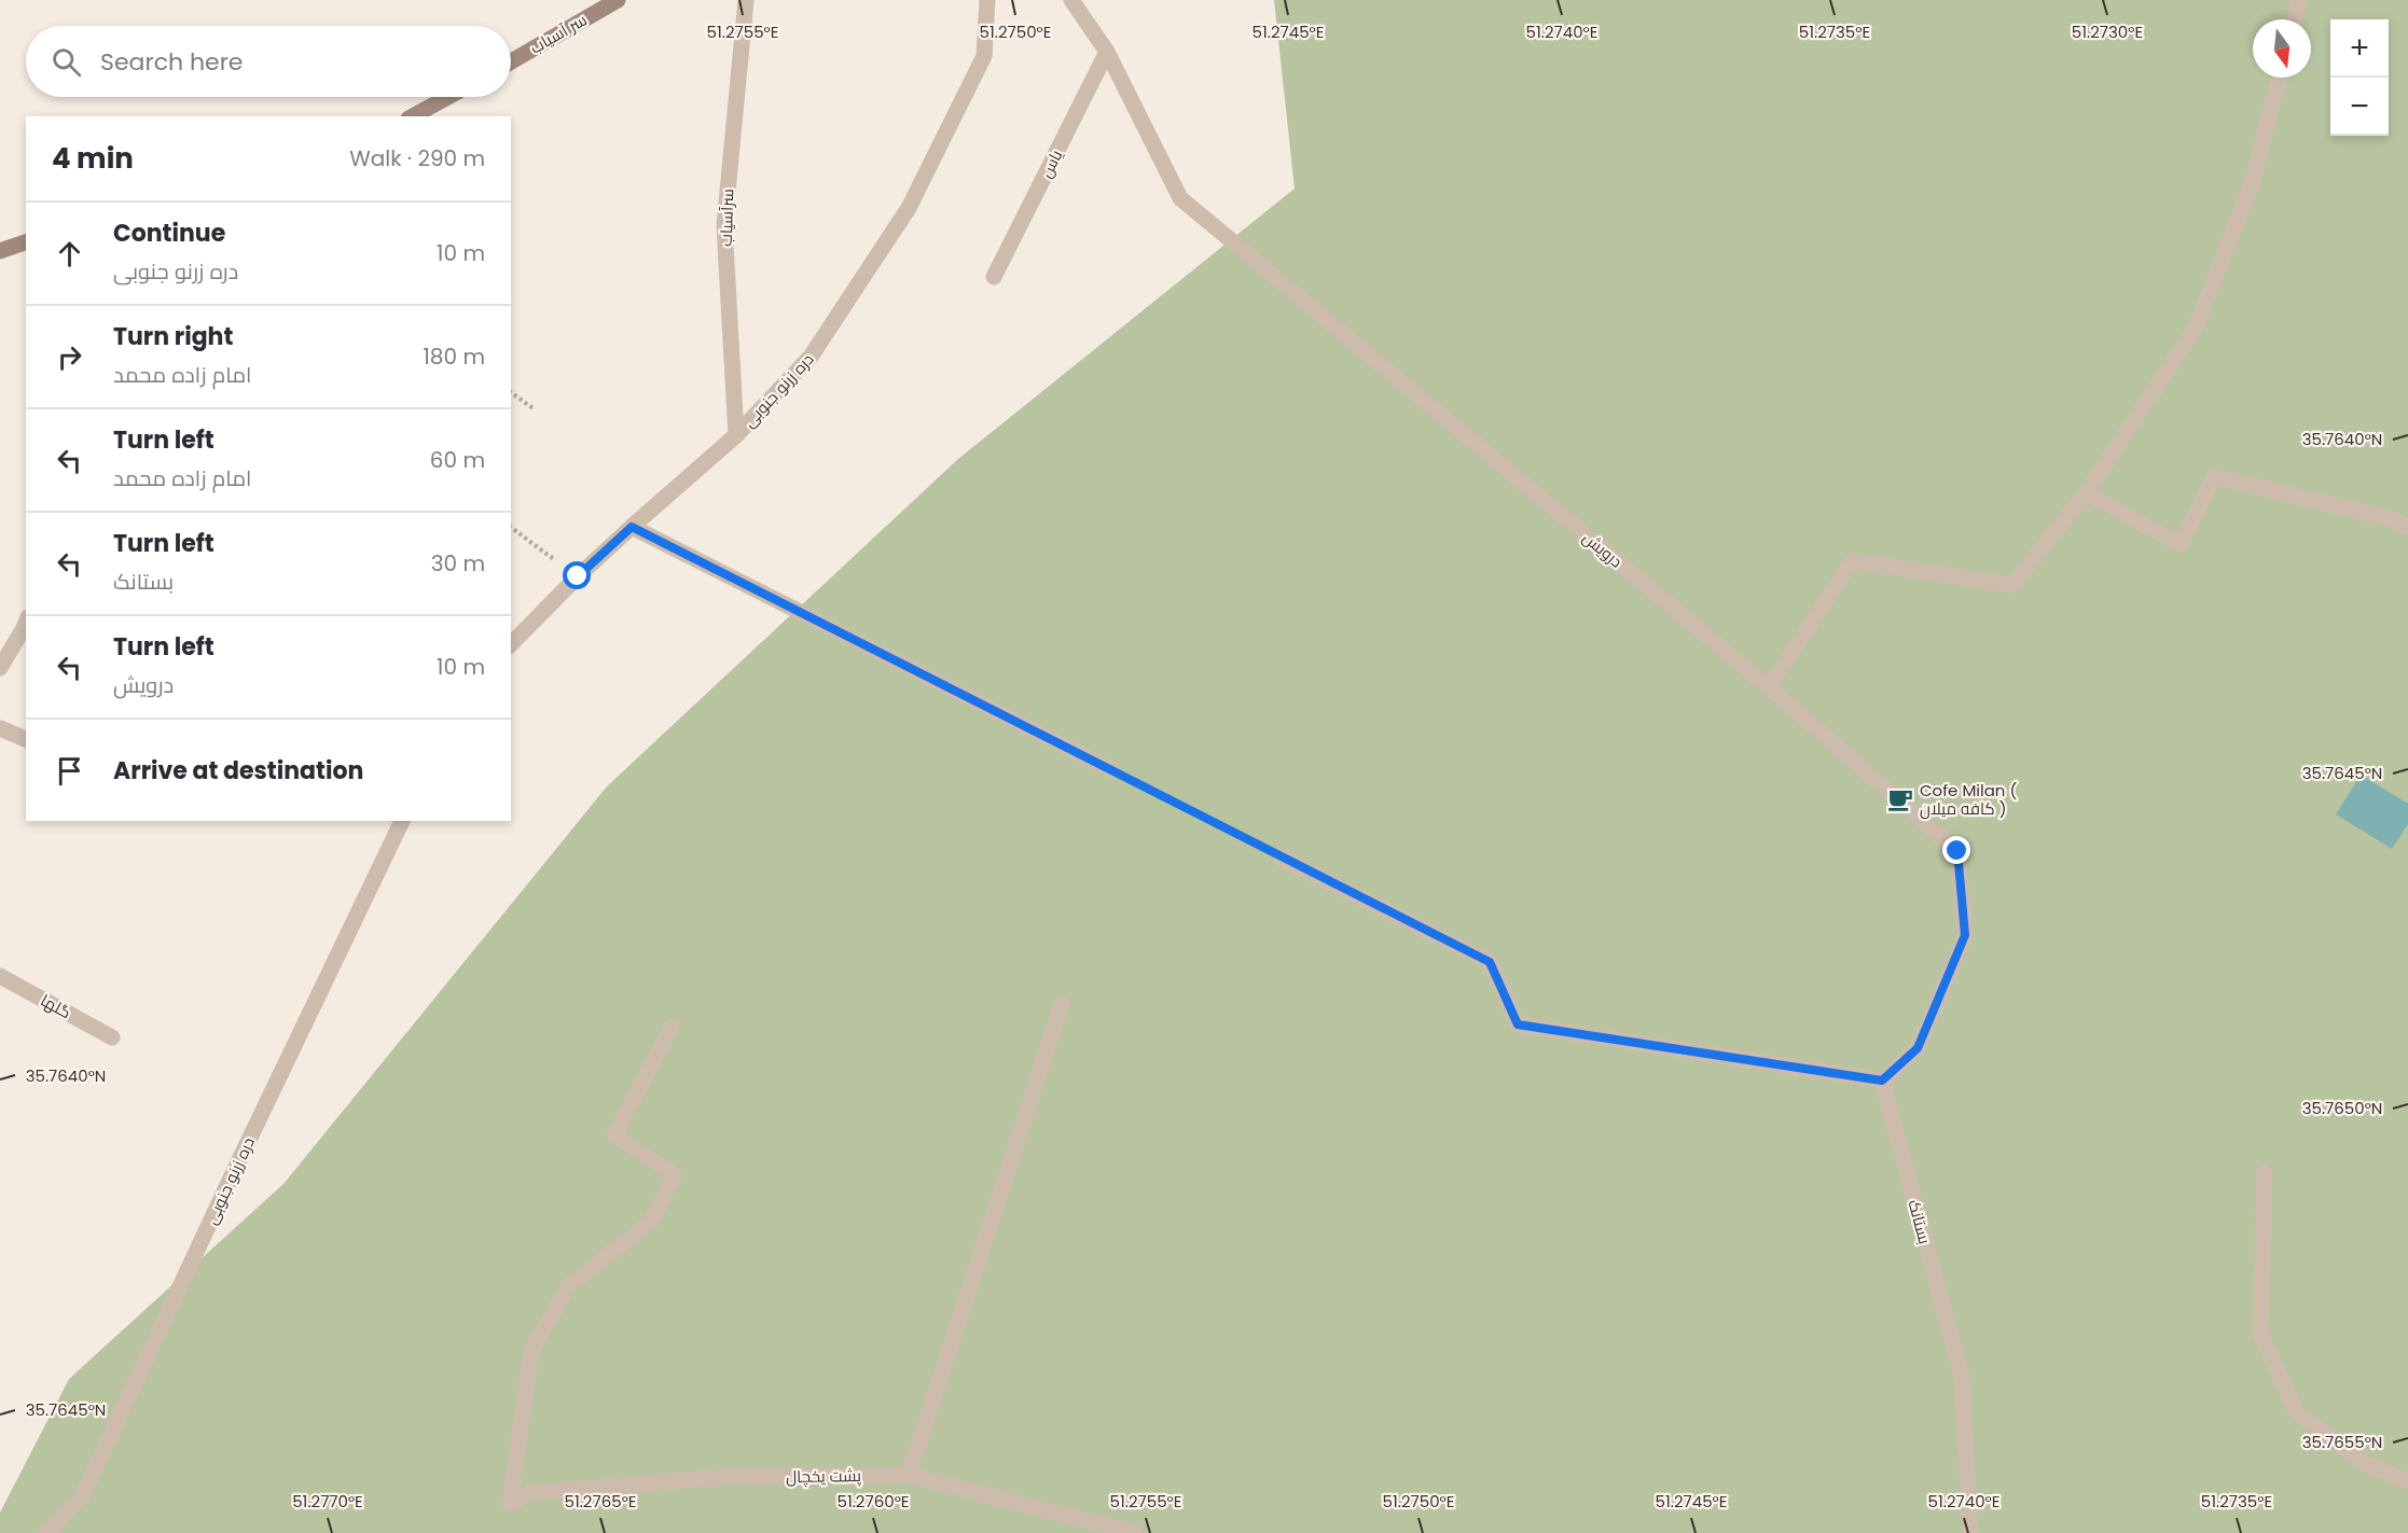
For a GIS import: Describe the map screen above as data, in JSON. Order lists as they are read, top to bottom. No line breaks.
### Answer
{"streets":{"street":["سر آسیاب","یاس","سرآسیاب","دره زرنو جنوبی","درویش","گلها","بستانک","پشت یخچال"]},"crossings":[["یاس","درویش"],["سرآسیاب","دره زرنو جنوبی"],["درویش","بستانک"]],"places":{"cafe":["Cofe Milan ( کافه میلان )"]},"north":"bottom","page":{"map_buttons":["+","−"],"search":"Search here","heading":["4 min","Walk · 290 m"],"list":[["Continue","دره زرنو جنوبی","10 m"],["Turn right","امام زاده محمد","180 m"],["Turn left","امام زاده محمد","60 m"],["Turn left","بستانک","30 m"],["Turn left","درویش","10 m"],"Arrive at destination"]},"coordinates":["51.2755°E","51.2750°E","51.2745°E","51.2740°E","51.2735°E","51.2730°E","35.7640°N","35.7645°N","35.7650°N","35.7655°N","51.2770°E","51.2765°E","51.2760°E"]}
